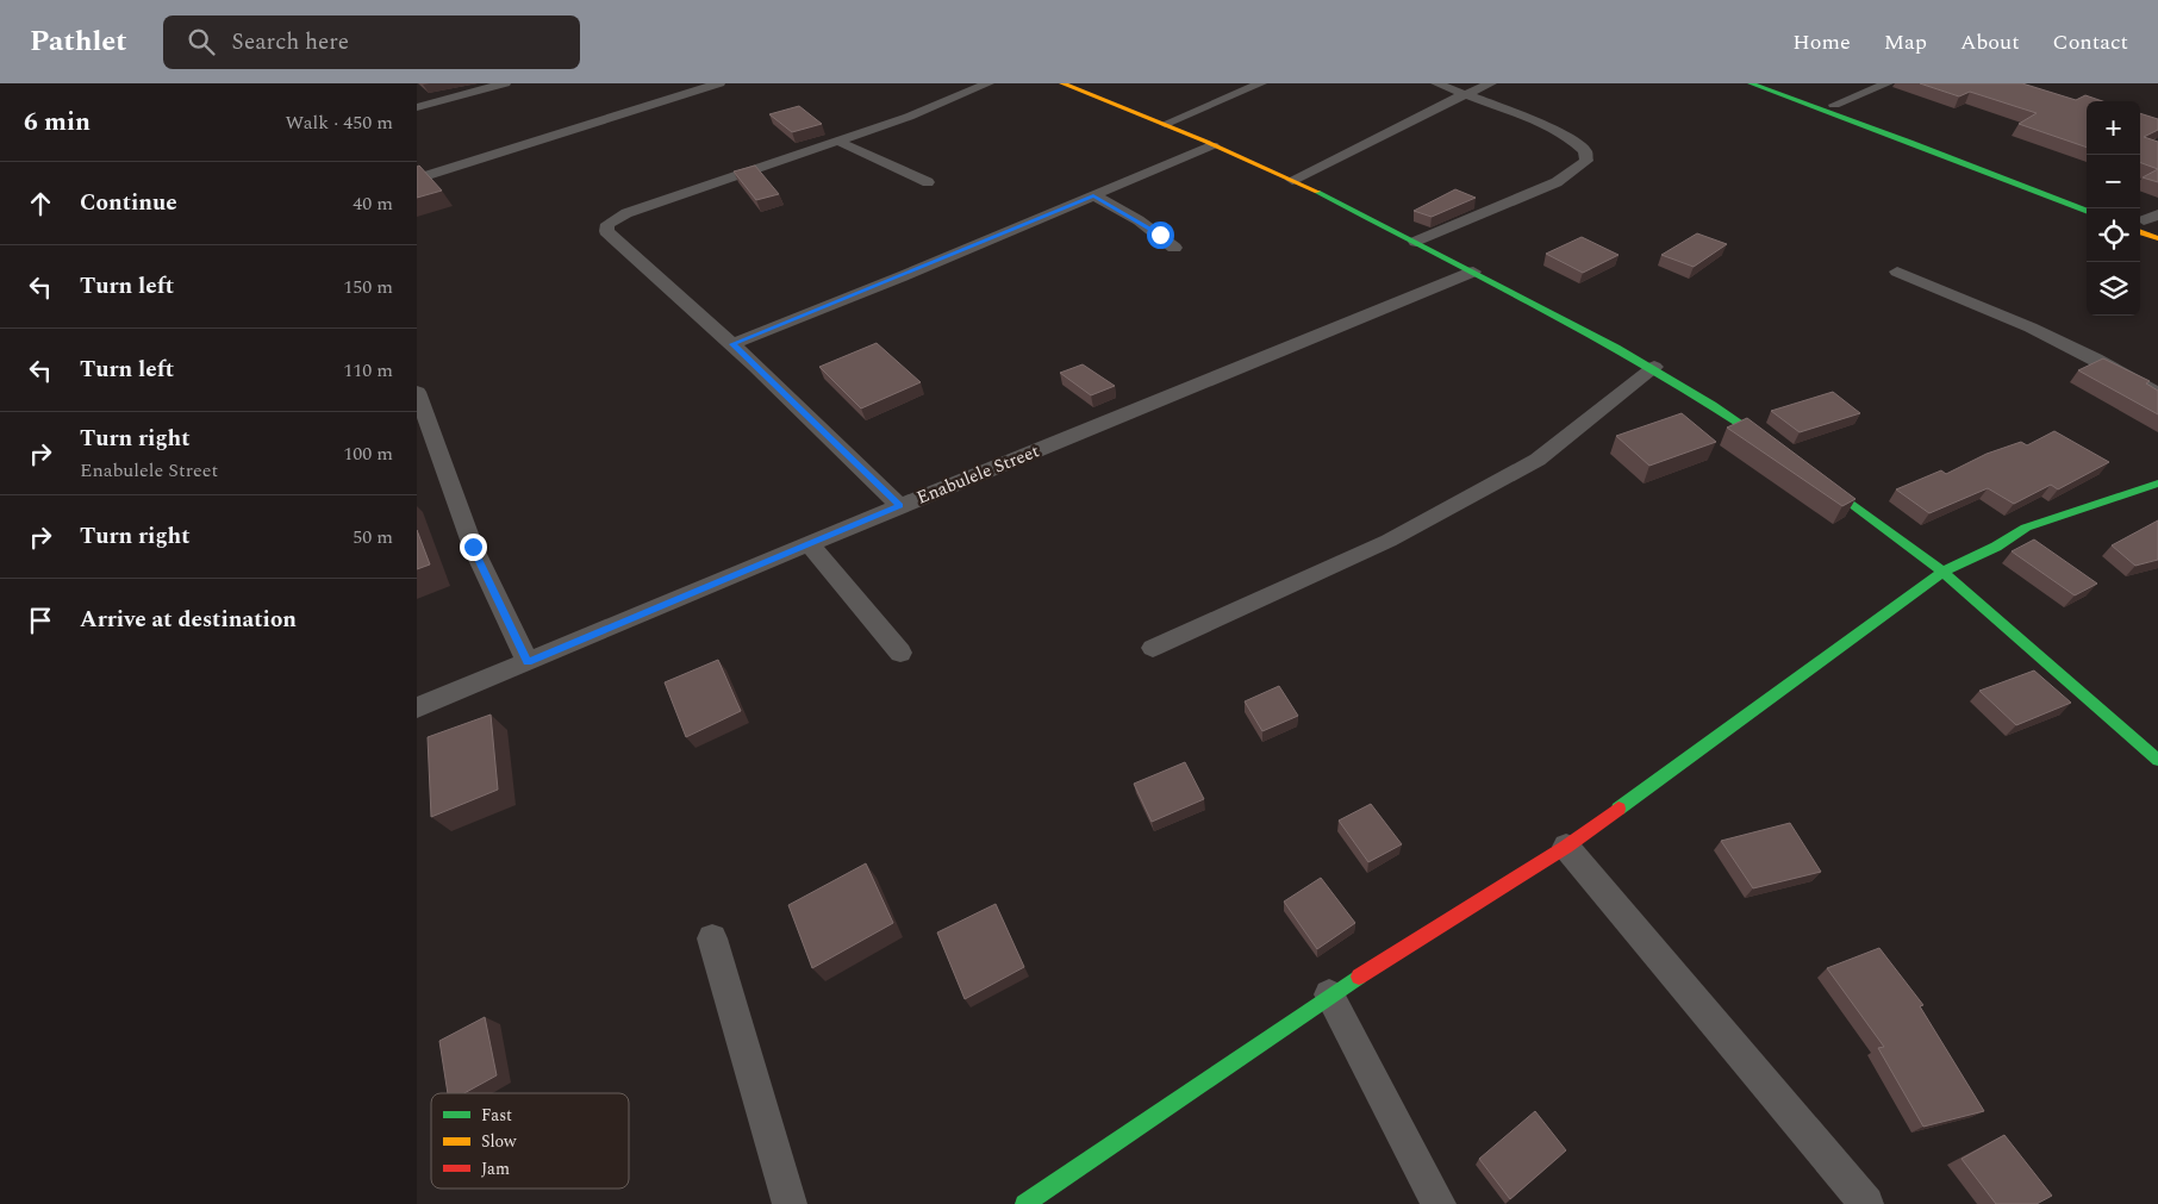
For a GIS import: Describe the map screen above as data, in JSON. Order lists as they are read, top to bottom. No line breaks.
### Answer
{"streets":{"street":["Enabulele Street"]},"legend":["Fast","Slow","Jam"],"page":{"header":"Pathlet","search":"Search here","nav":["Home","Map","About","Contact"],"heading":["6 min","Walk · 450 m"],"map_buttons":["+","−"],"list":[["Continue","40 m"],["Turn left","150 m"],["Turn left","110 m"],["Turn right","Enabulele Street","100 m"],["Turn right","50 m"],"Arrive at destination"]}}
